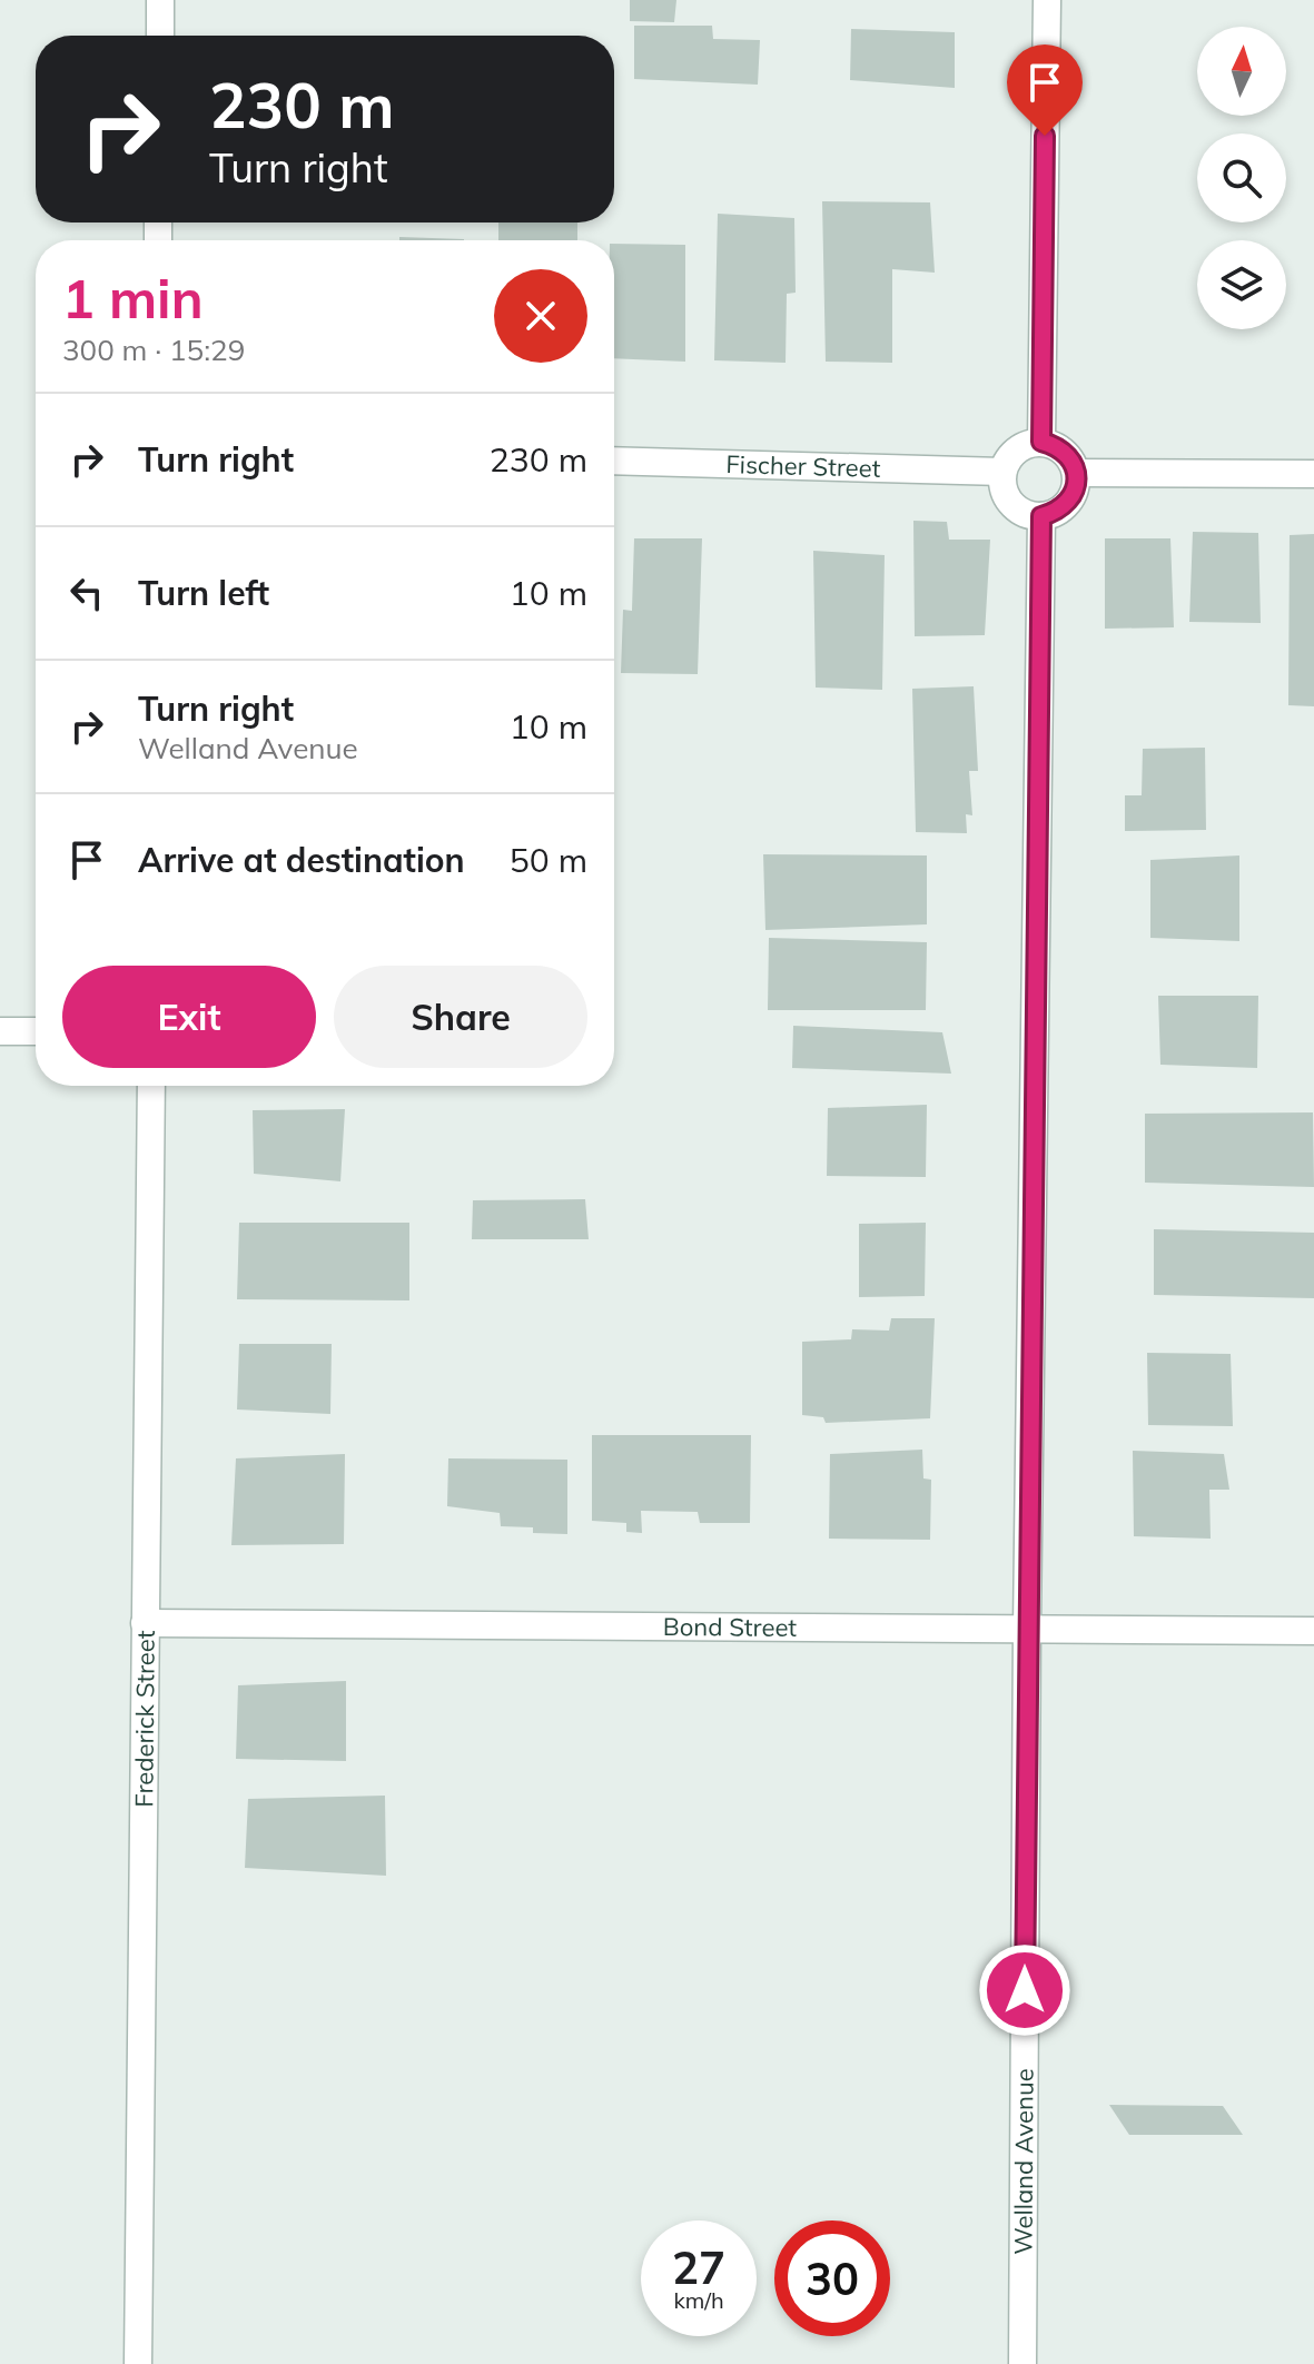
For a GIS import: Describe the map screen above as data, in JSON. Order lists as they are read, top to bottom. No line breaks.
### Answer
{"streets":{"street":["Fischer Street","Bond Street","Frederick Street","Welland Avenue"]},"crossings":[["Fischer Street","Welland Avenue"],["Bond Street","Frederick Street"],["Bond Street","Welland Avenue"]],"north":"top","page":{"turn":["230 m","Turn right"],"heading":["1 min","300 m · 15:29"],"list":[{"name":"Turn right","value":"230 m"},{"name":"Turn left","value":"10 m"},{"name":"Turn right","note":"Welland Avenue","value":"10 m"},{"name":"Arrive at destination","value":"50 m"}],"buttons":["Exit","Share"],"speed":"27 km/h","limit":"30"}}
